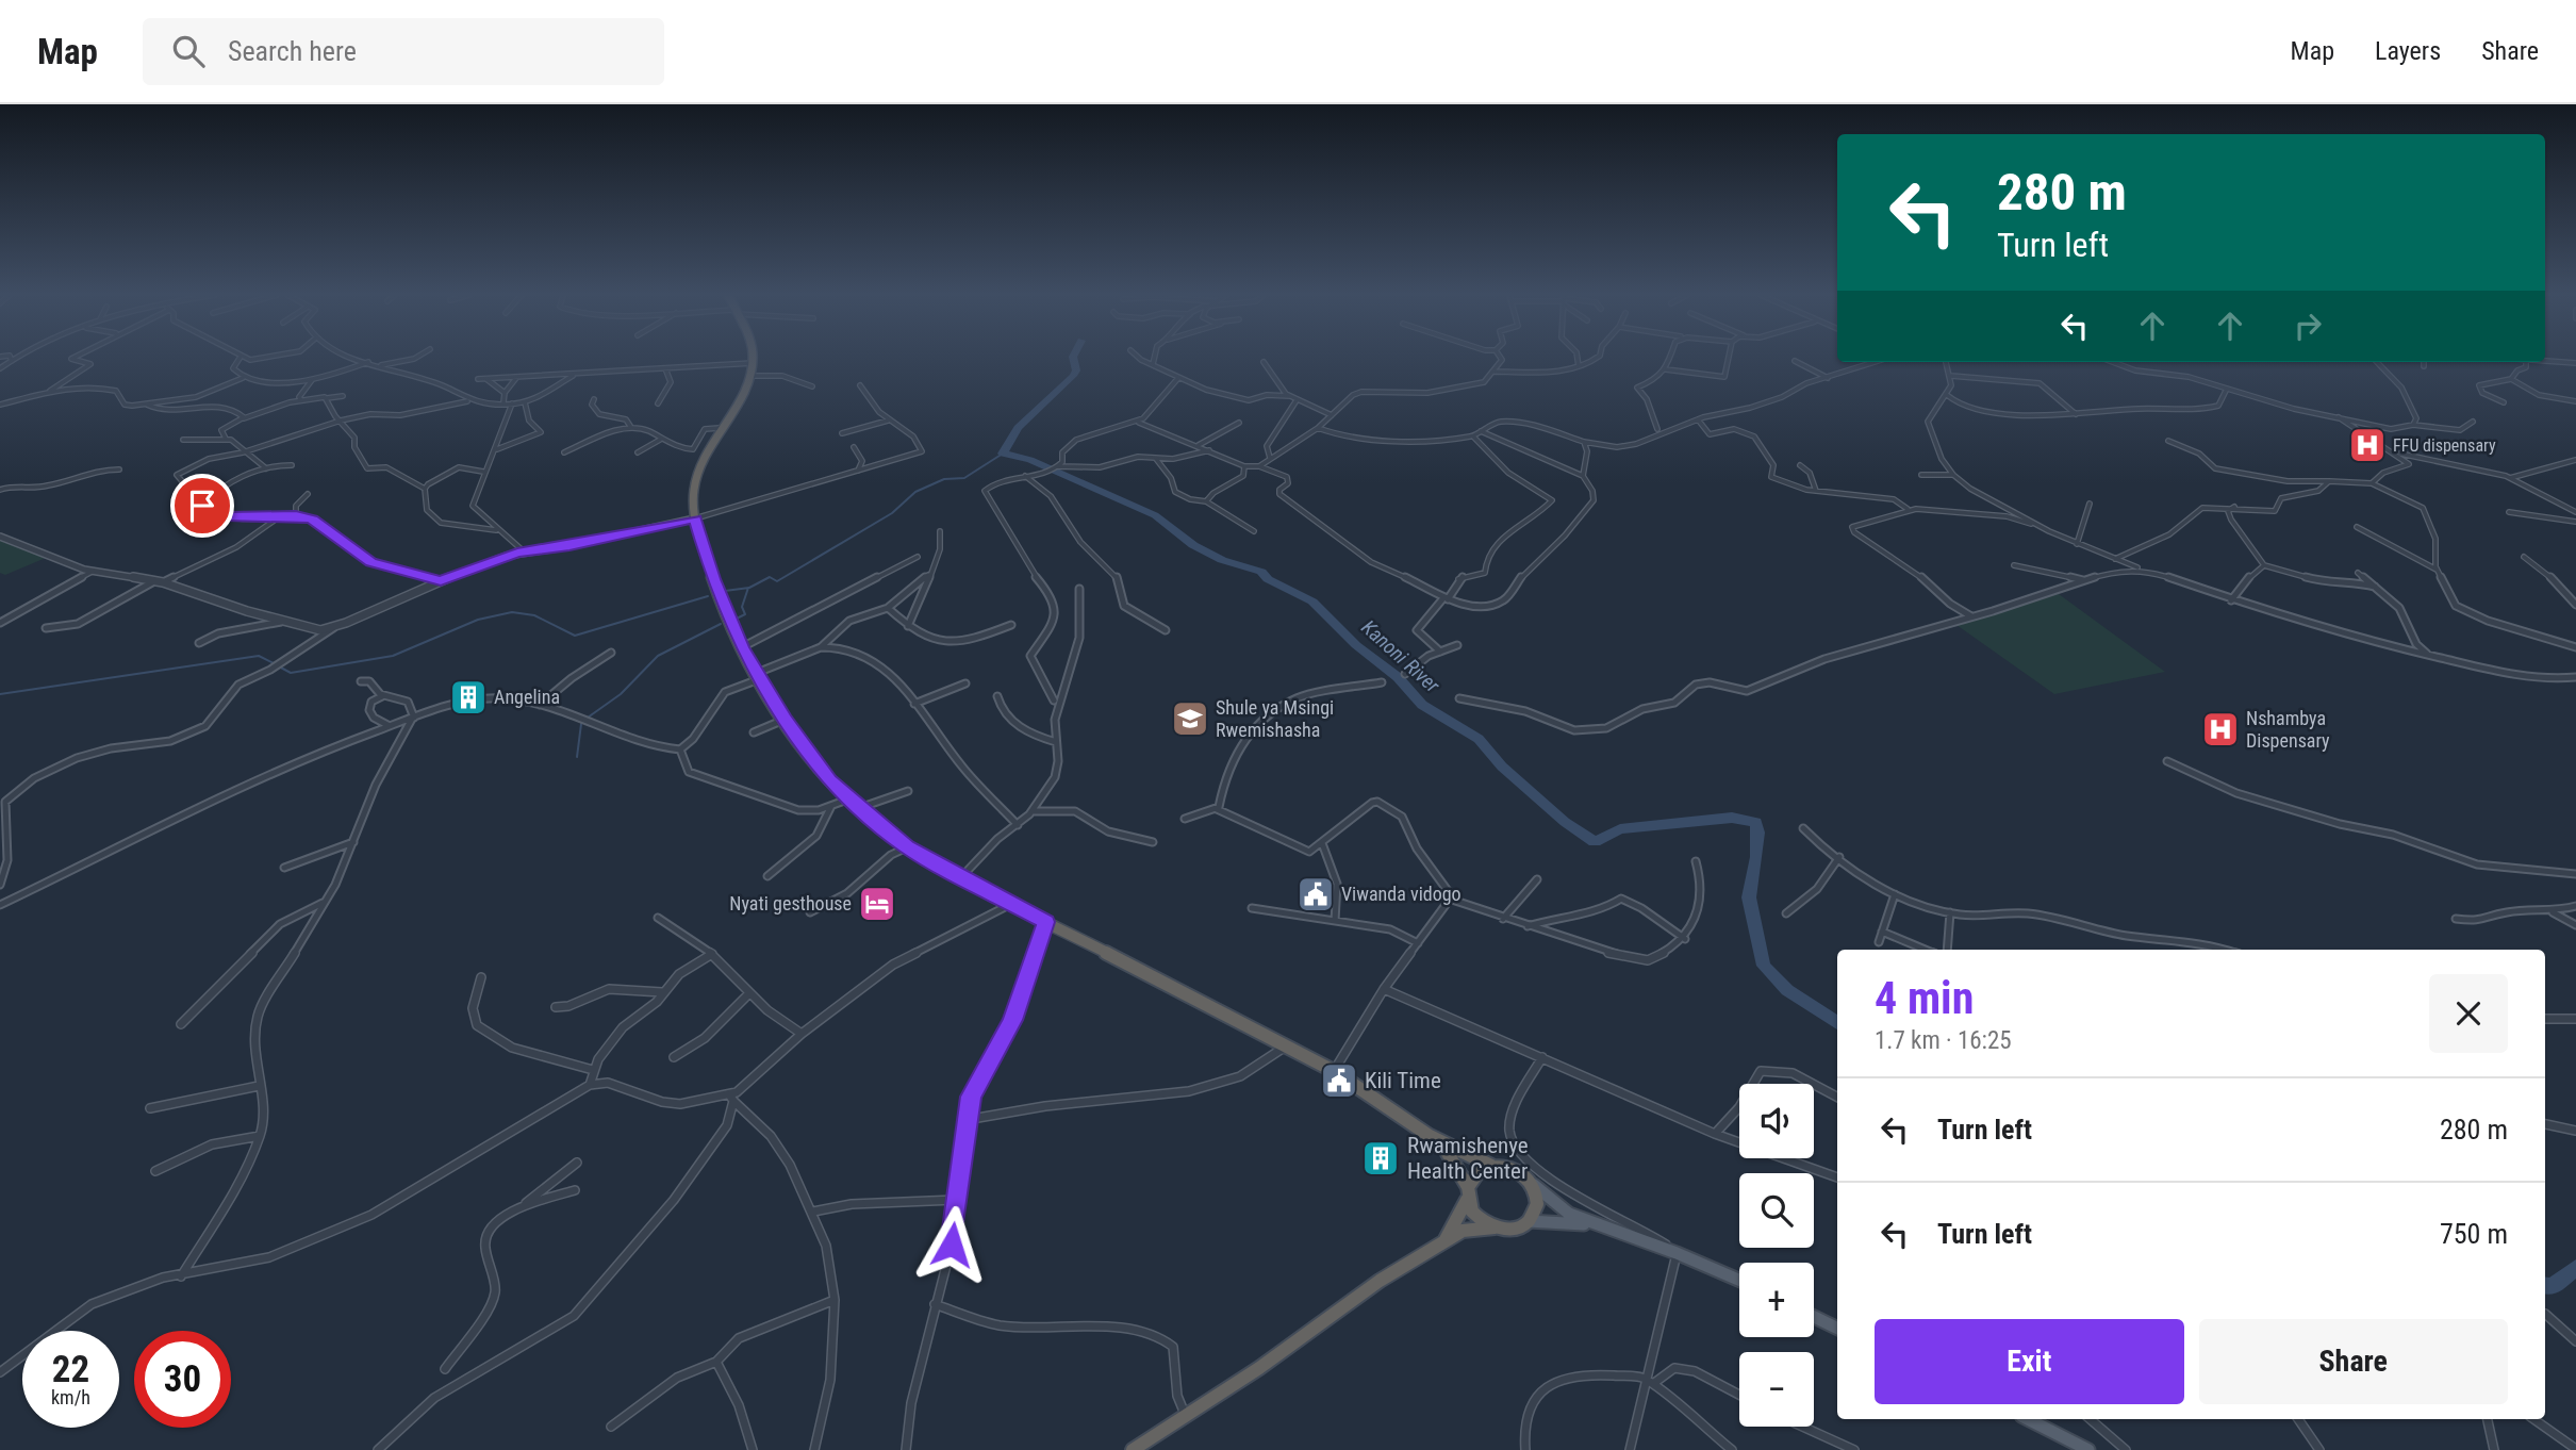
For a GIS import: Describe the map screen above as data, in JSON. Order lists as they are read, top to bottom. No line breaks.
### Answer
{"water":["Kanoni River"],"places":{"hospital":["FFU dispensary","Nshambya Dispensary"],"building":["Angelina","Rwamishenye Health Center"],"school or university":["Shule ya Msingi Rwemishasha"],"public building":["Viwanda vidogo","Kili Time"],"hotel":["Nyati gesthouse"]},"page":{"header":"Map","search":"Search here","nav":["Map","Layers","Share"],"turn":["280 m","Turn left"],"heading":["4 min","1.7 km · 16:25"],"list":[{"name":"Turn left","value":"280 m"},{"name":"Turn left","value":"750 m"}],"map_buttons":["+","−"],"buttons":["Exit","Share"],"speed":"22 km/h","limit":"30"}}
